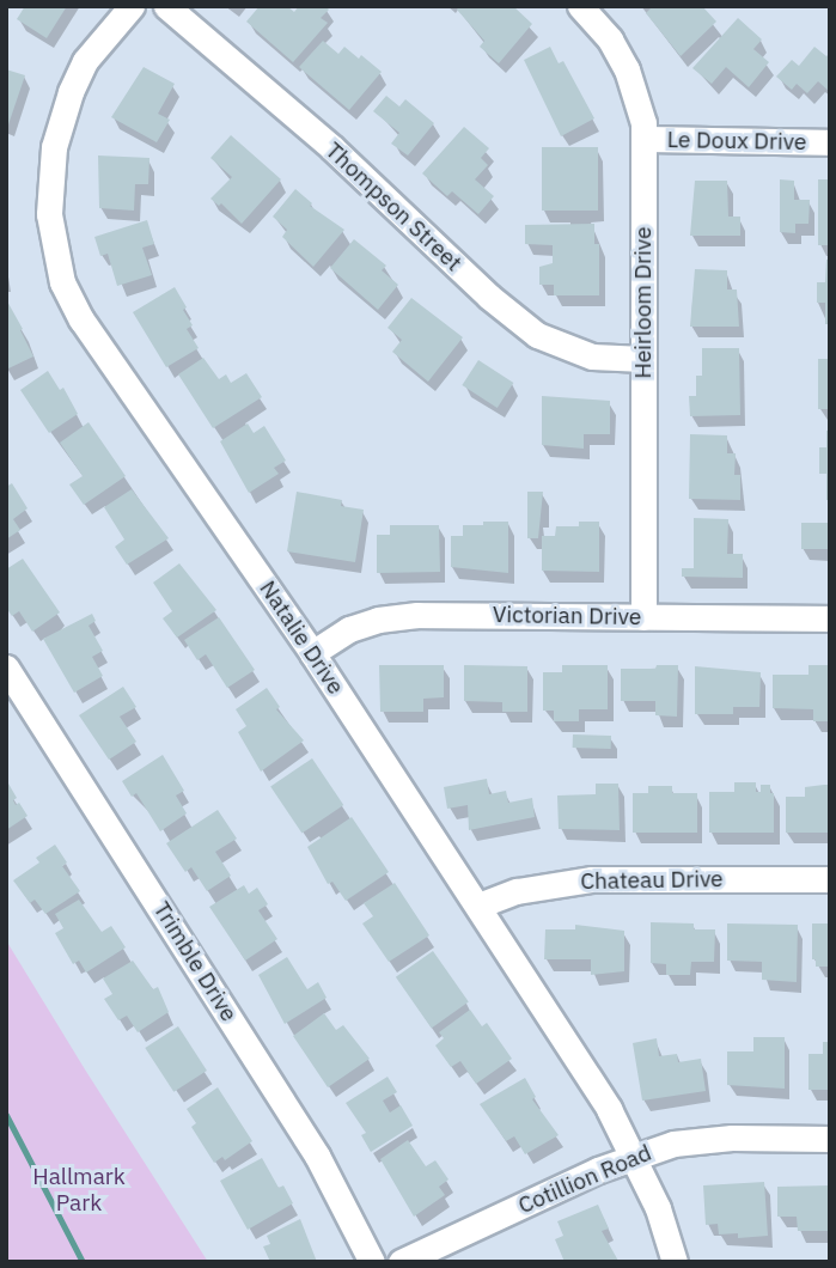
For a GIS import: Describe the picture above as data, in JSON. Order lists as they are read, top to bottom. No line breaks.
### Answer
{"streets":{"street":["Le Doux Drive","Thompson Street","Heirloom Drive","Victorian Drive","Natalie Drive","Chateau Drive","Trimble Drive","Cotillion Road"]},"crossings":[["Le Doux Drive","Heirloom Drive"],["Thompson Street","Heirloom Drive"],["Heirloom Drive","Victorian Drive"],["Victorian Drive","Natalie Drive"],["Natalie Drive","Chateau Drive"],["Natalie Drive","Cotillion Road"]],"parks":["Hallmark Park"]}
